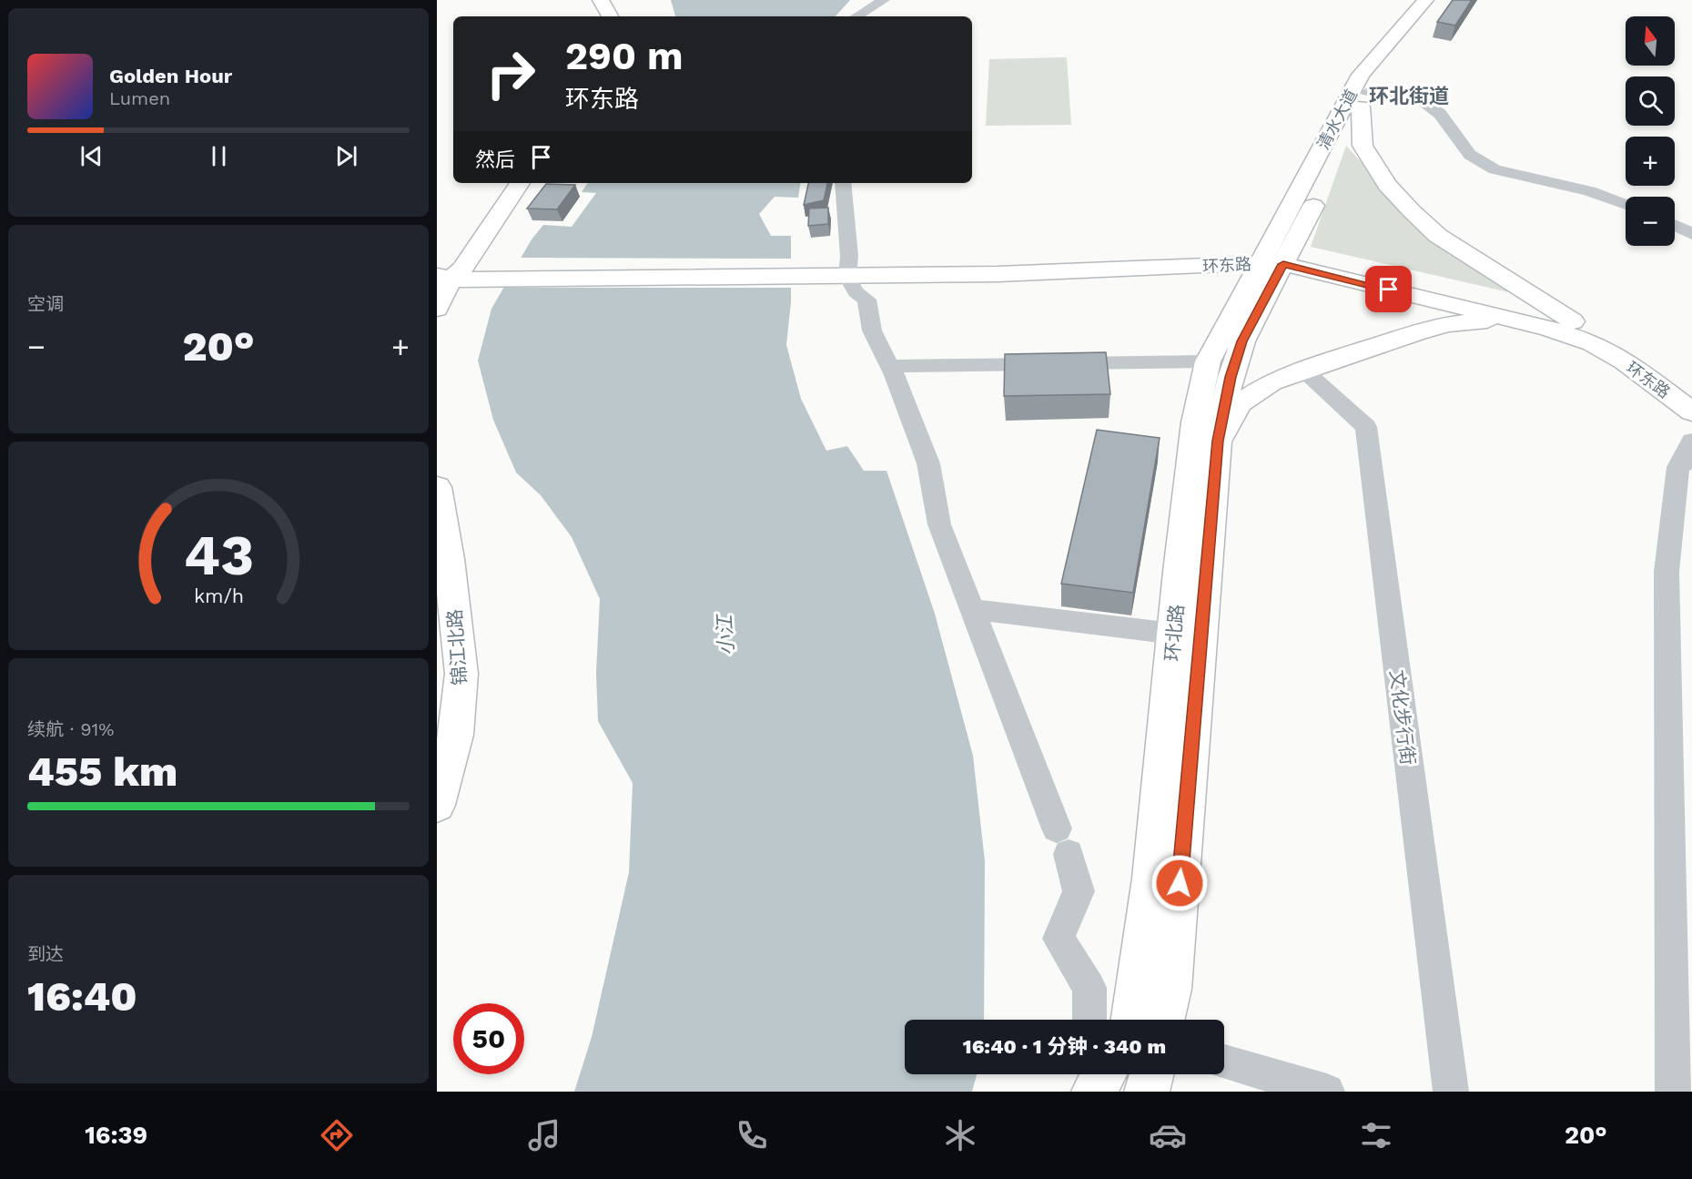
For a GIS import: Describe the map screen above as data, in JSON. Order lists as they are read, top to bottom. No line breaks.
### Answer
{"streets":{"main road":["清水大道","环东路","环北路","锦江北路"],"street":["文化步行街"]},"crossings":[["清水大道","环东路"],["清水大道","环北路"],["环东路","环北路"]],"districts":["环北街道"],"water":["小江"],"north":"top","page":{"map_buttons":["+","−"],"turn":["290 m","环东路"],"song":["Golden Hour","Lumen"],"then":"然后","tile":["空调",["续航 · 91%","455 km"],["到达","16:40"]],"heat":["−","20°","+"],"limit":"50","trip":"16:40 · 1 分钟 · 340 m","tabs":["16:39","20°"],"gauge":["43","km/h"]}}
